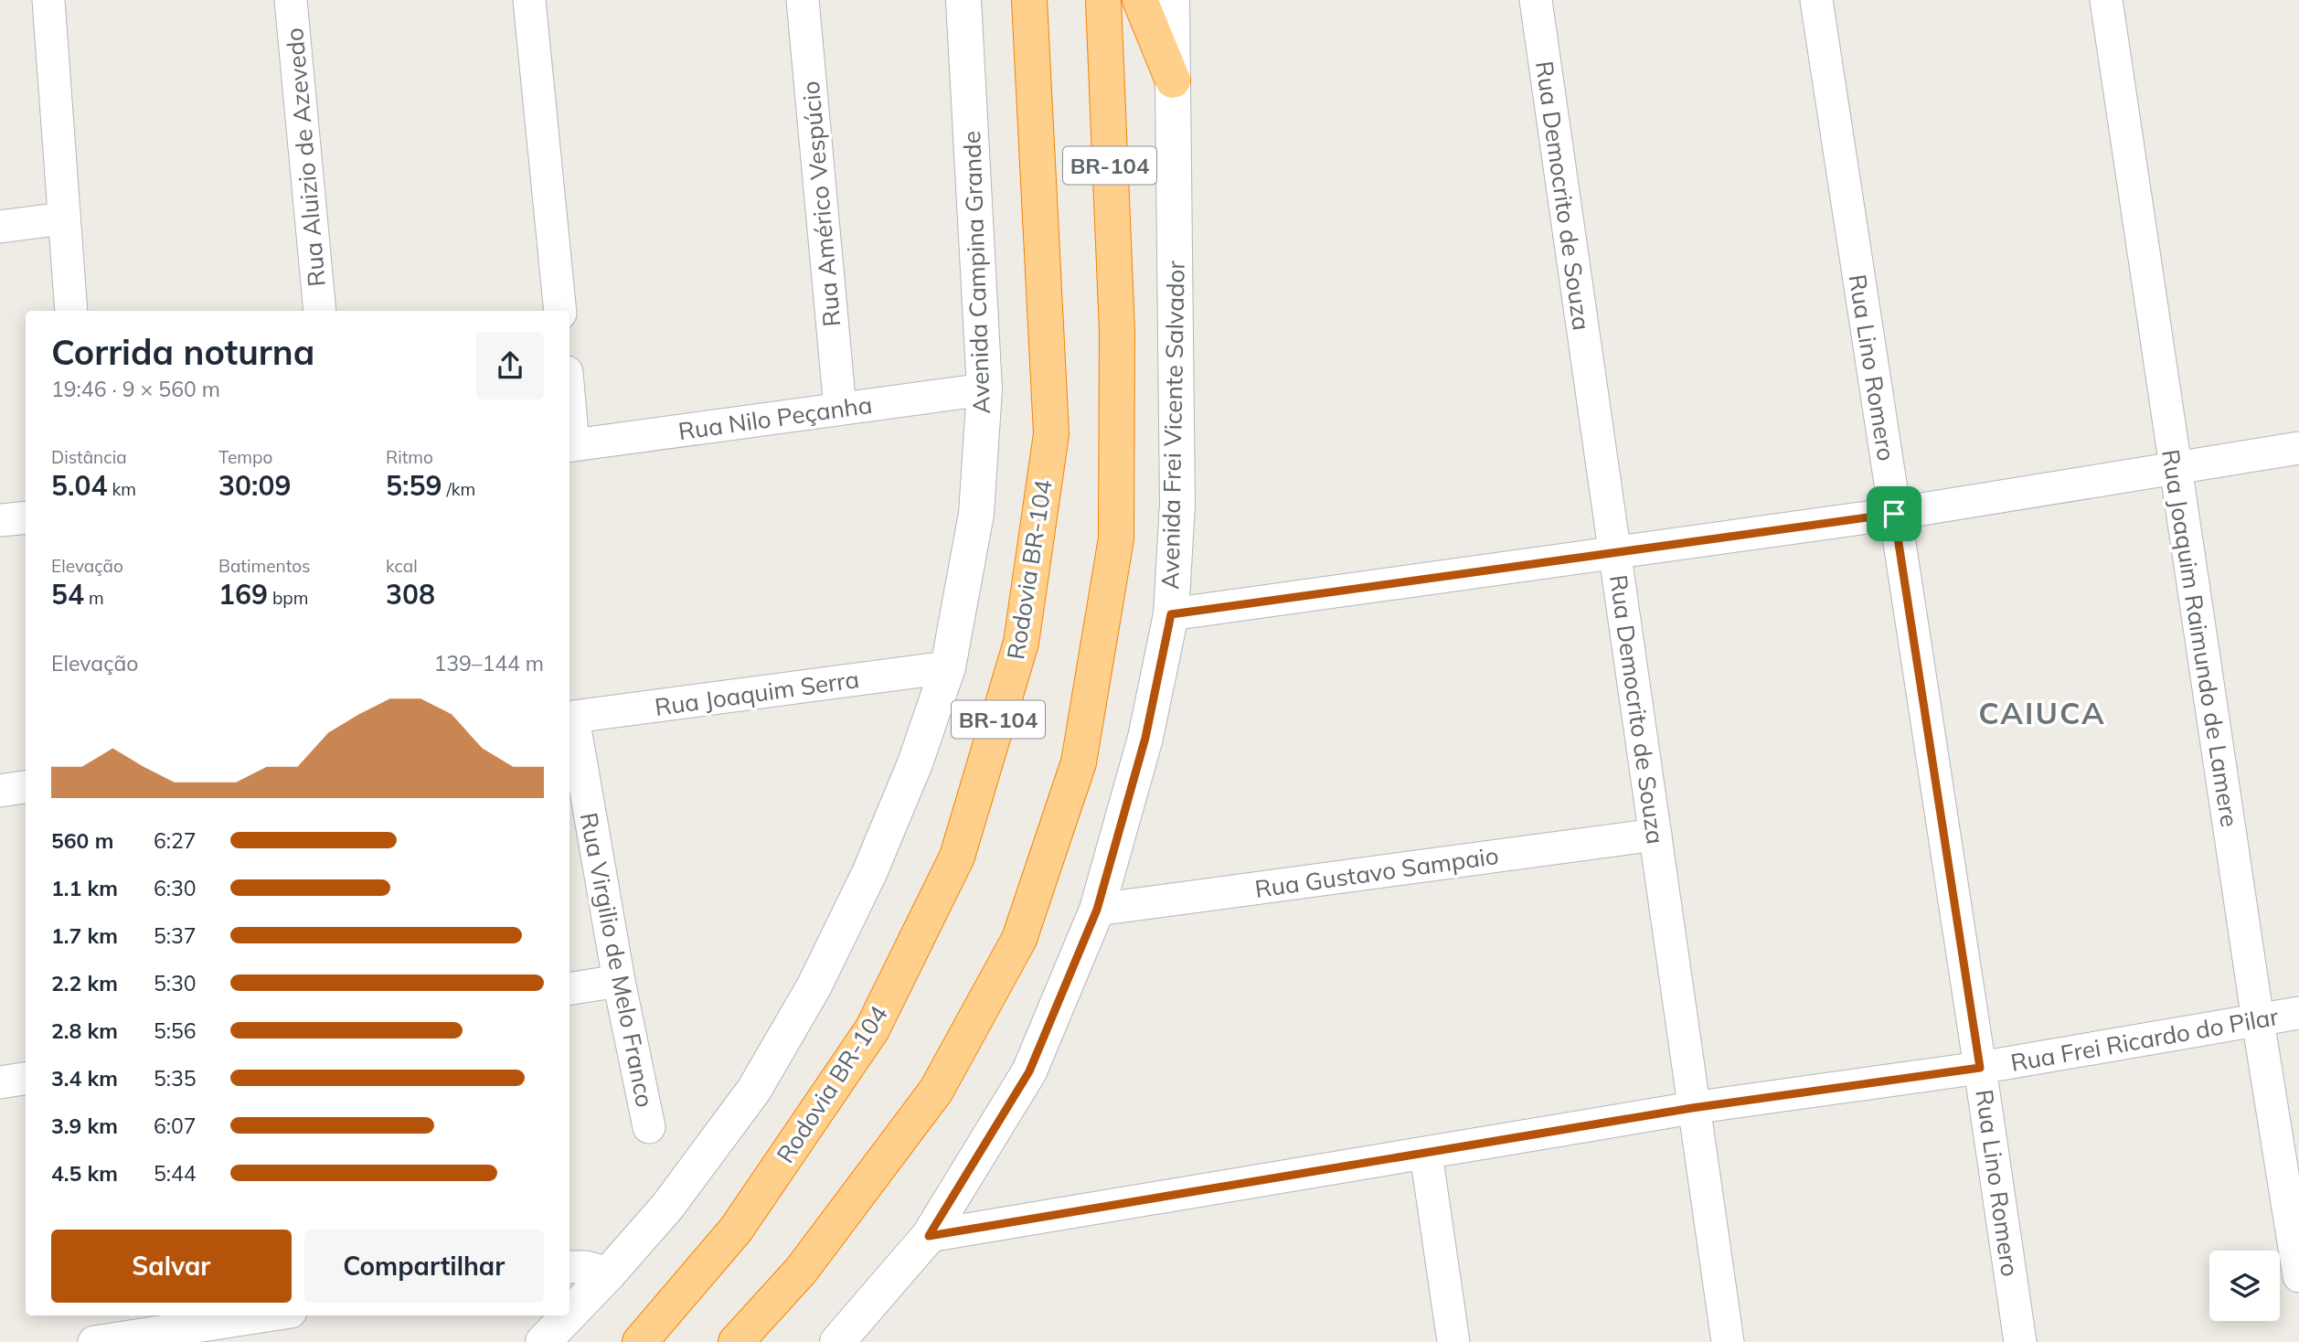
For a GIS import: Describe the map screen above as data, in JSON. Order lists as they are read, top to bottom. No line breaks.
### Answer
{"streets":{"highway":["BR-104","Rodovia BR-104"],"main road":["Avenida Campina Grande","Avenida Frei Vicente Salvador"],"street":["Rua Aluizio de Azevedo","Rua Democrito de Souza","Rua Américo Vespúcio","Rua Lino Romero","Rua Nilo Peçanha","Rua Joaquim Raimundo de Lamere","Rua Joaquim Serra","Rua Gustavo Sampaio","Rua Virgilio de Melo Franco","Rua Frei Ricardo do Pilar"]},"crossings":[["Rua Democrito de Souza","Rua Gustavo Sampaio"],["Rua Democrito de Souza","Rua Frei Ricardo do Pilar"],["Rua Américo Vespúcio","Rua Nilo Peçanha"],["Avenida Campina Grande","Rua Nilo Peçanha"],["Avenida Campina Grande","Rua Joaquim Serra"],["Rua Lino Romero","Rua Frei Ricardo do Pilar"],["Avenida Frei Vicente Salvador","Rua Gustavo Sampaio"],["Avenida Frei Vicente Salvador","Rua Frei Ricardo do Pilar"],["Rua Joaquim Raimundo de Lamere","Rua Frei Ricardo do Pilar"],["Rua Joaquim Serra","Rua Virgilio de Melo Franco"]],"districts":["CAIUCA"],"page":{"heading":["Corrida noturna","19:46 · 9 × 560 m"],"stats":[["Distância","5.04 km"],["Tempo","30:09"],["Ritmo","5:59 /km"],["Elevação","54 m"],["Batimentos","169 bpm"],["kcal","308"]],"chart":["Elevação","139–144 m"],"list":[{"name":"560 m","note":"6:27"},{"name":"1.1 km","note":"6:30"},{"name":"1.7 km","note":"5:37"},{"name":"2.2 km","note":"5:30"},{"name":"2.8 km","note":"5:56"},{"name":"3.4 km","note":"5:35"},{"name":"3.9 km","note":"6:07"},{"name":"4.5 km","note":"5:44"}],"buttons":["Salvar","Compartilhar"]}}
